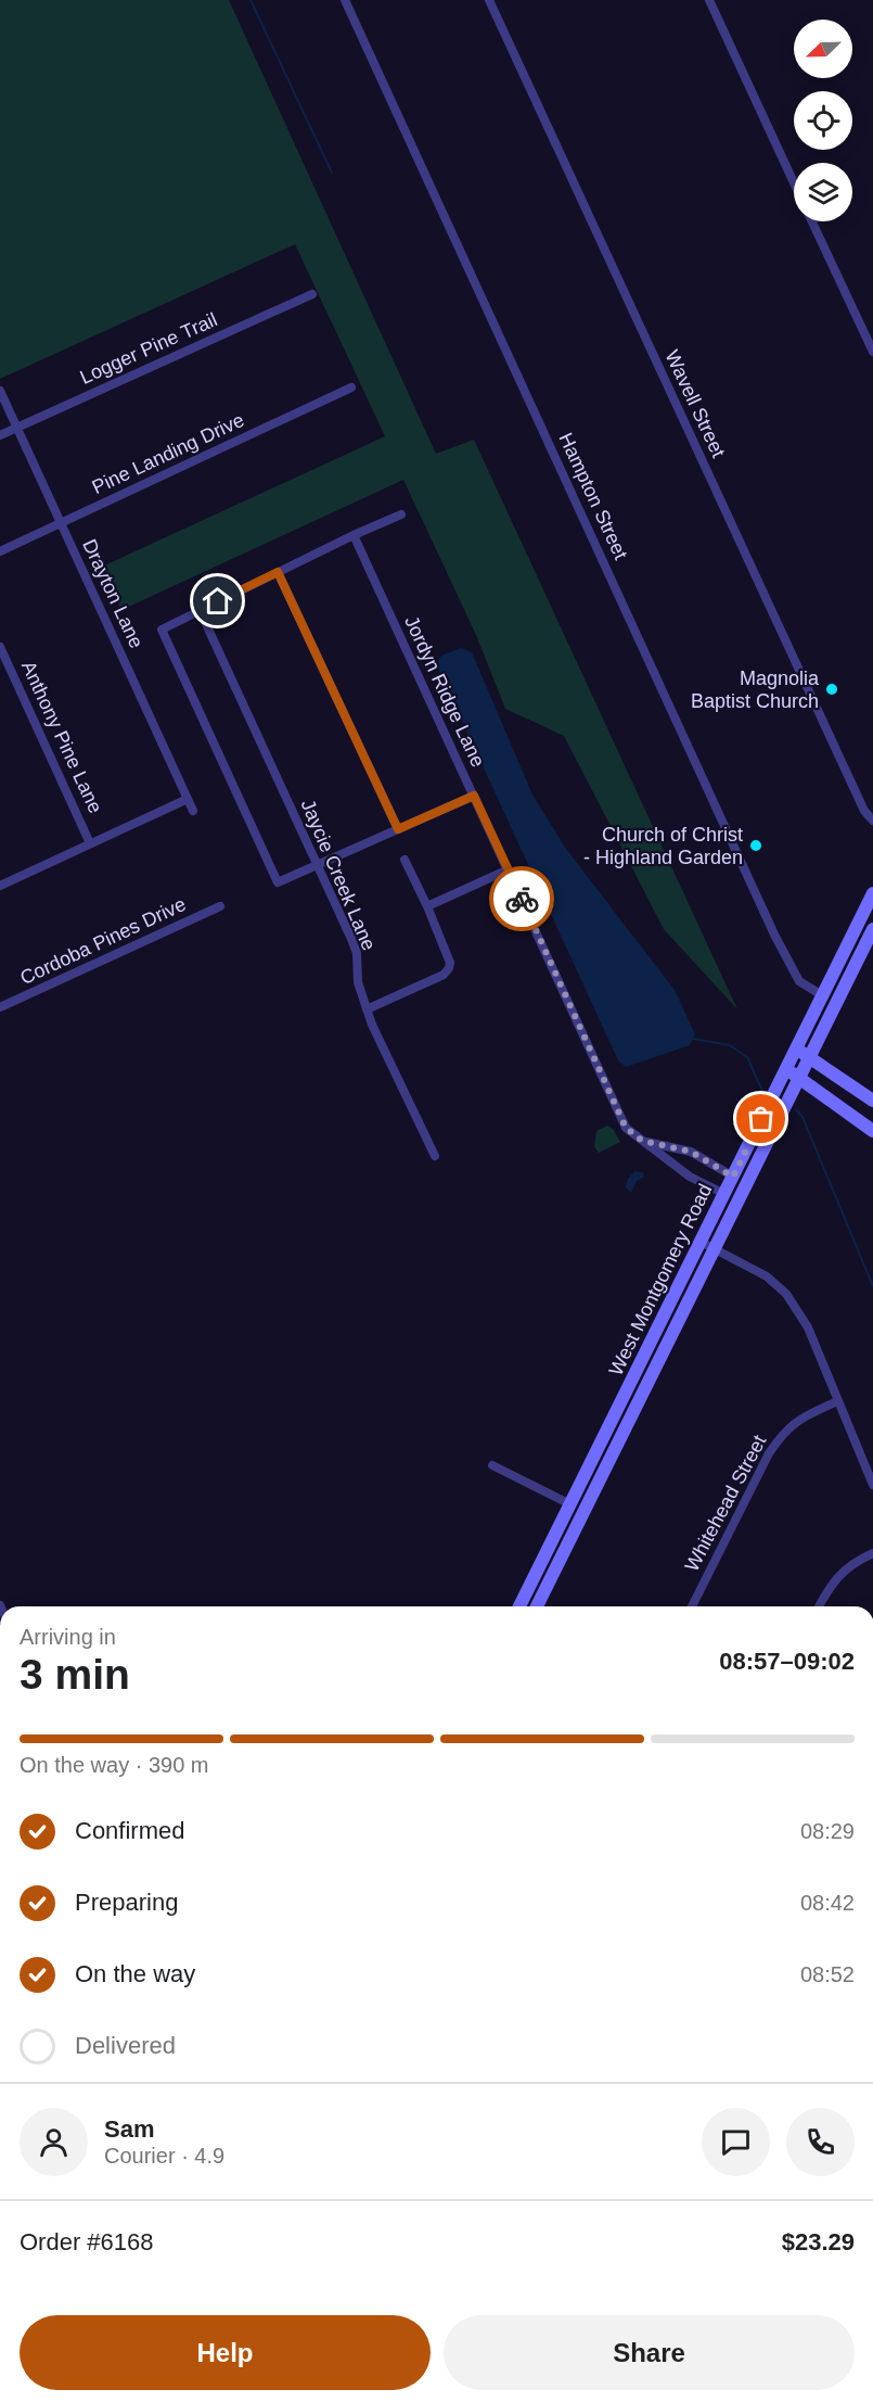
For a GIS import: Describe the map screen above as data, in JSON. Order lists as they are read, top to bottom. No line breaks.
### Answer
{"streets":{"main road":["West Montgomery Road"],"street":["Logger Pine Trail","Wavell Street","Pine Landing Drive","Hampton Street","Drayton Lane","Jordyn Ridge Lane","Anthony Pine Lane","Jaycie Creek Lane","Cordoba Pines Drive","Whitehead Street"]},"crossings":[["Logger Pine Trail","Drayton Lane"],["Pine Landing Drive","Drayton Lane"],["Hampton Street","West Montgomery Road"],["Jordyn Ridge Lane","West Montgomery Road"]],"places":["Magnolia Baptist Church","Church of Christ - Highland Garden"],"north":"bottom left","page":{"heading":["3 min","Arriving in","08:57–09:02"],"panel":["Sam","Courier · 4.9","Order #6168","$23.29"],"bar":"On the way · 390 m","list":[["Confirmed","08:29"],["Preparing","08:42"],["On the way","08:52"],"Delivered"],"buttons":["Help","Share"]}}
